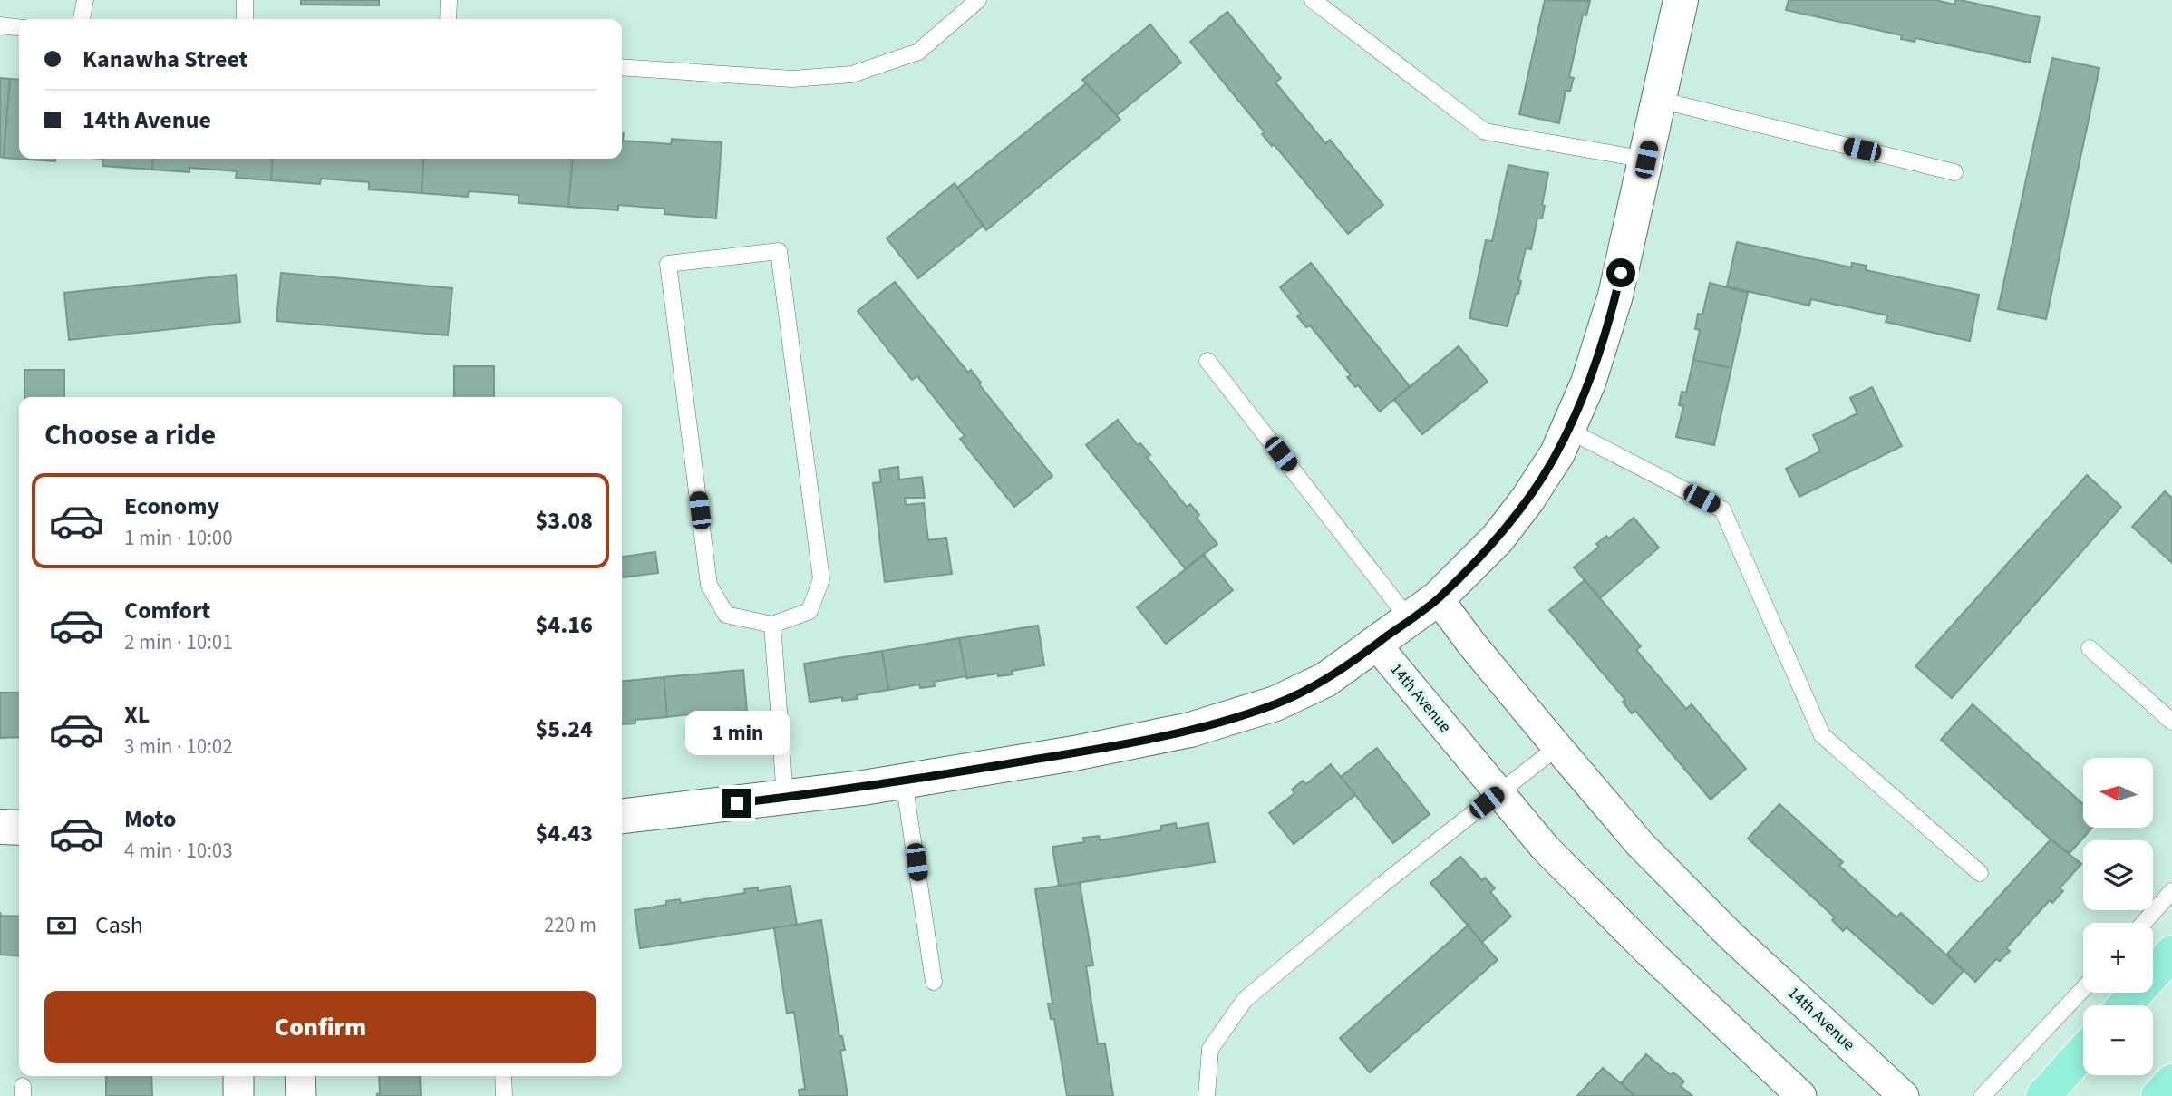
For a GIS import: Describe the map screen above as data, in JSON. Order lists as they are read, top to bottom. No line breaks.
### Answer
{"streets":{"street":["14th Avenue"]},"north":"left","page":{"banner":["Kanawha Street","14th Avenue"],"heading":"Choose a ride","list":[{"name":"Economy","note":"1 min · 10:00","value":"$3.08"},{"name":"Comfort","note":"2 min · 10:01","value":"$4.16"},{"name":"XL","note":"3 min · 10:02","value":"$5.24"},{"name":"Moto","note":"4 min · 10:03","value":"$4.43"}],"bubble":"1 min","map_buttons":["+","−"],"pay":["Cash","220 m"],"buttons":"Confirm"}}
